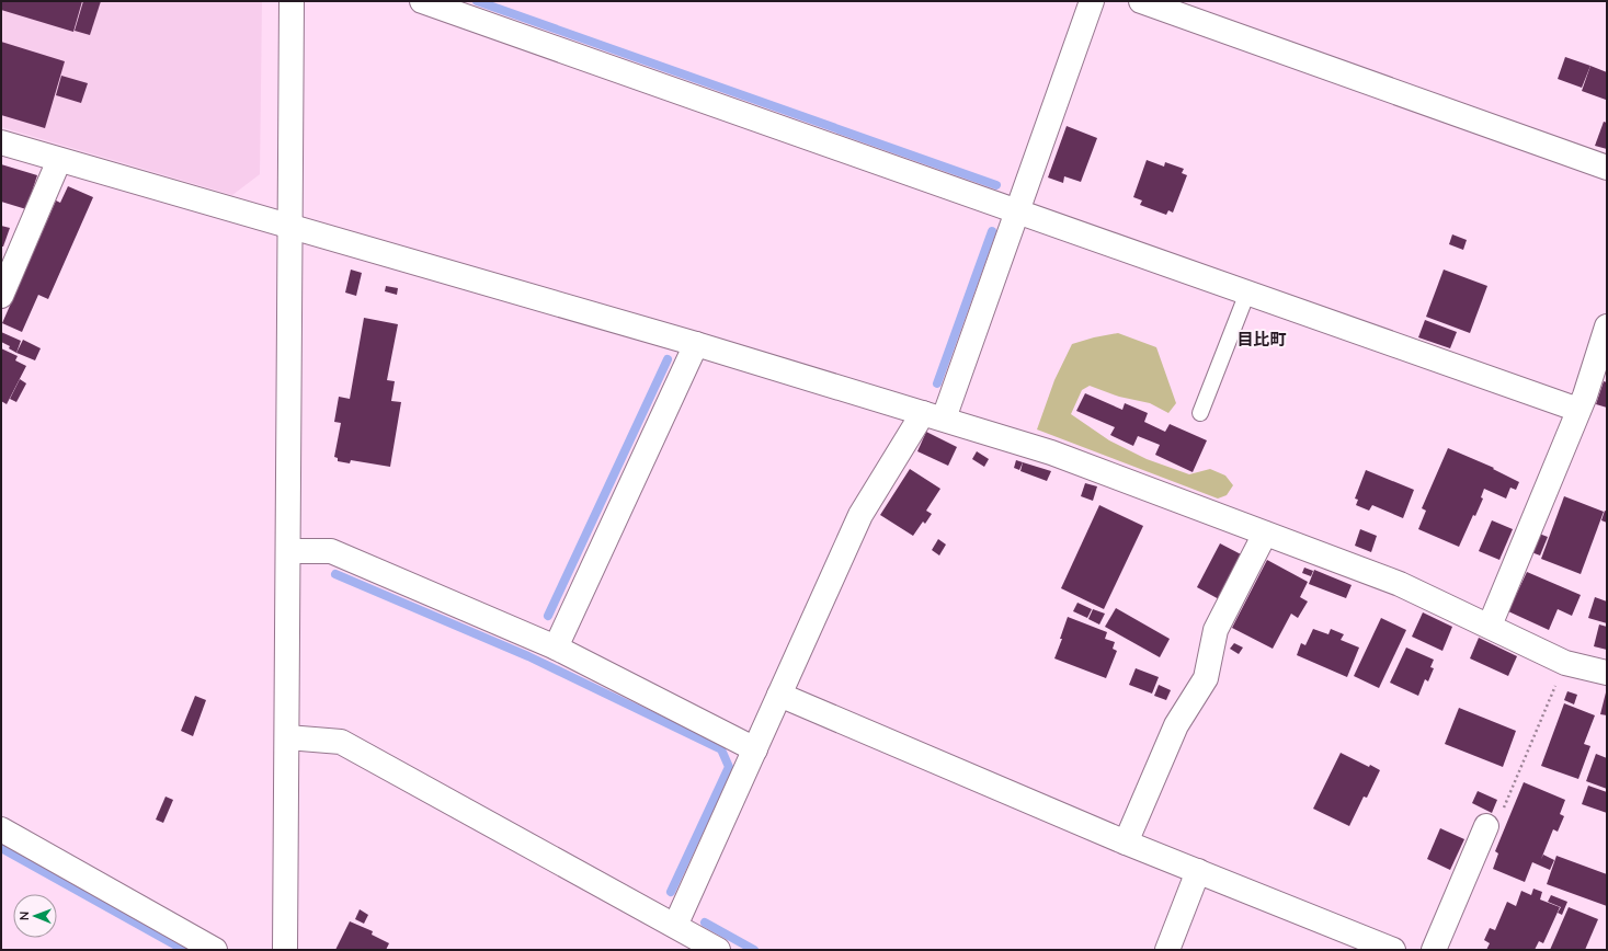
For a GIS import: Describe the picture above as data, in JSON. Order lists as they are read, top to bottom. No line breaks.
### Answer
{"districts":["目比町"],"north":"left"}
